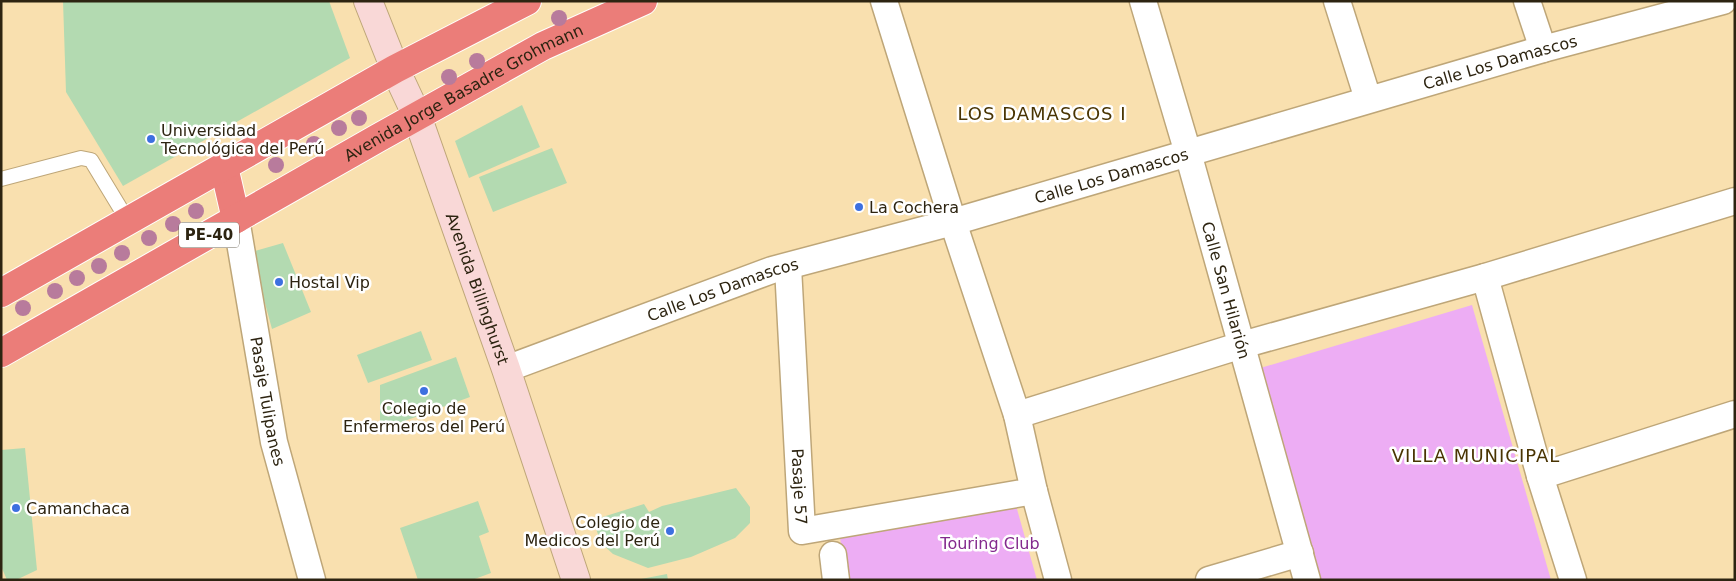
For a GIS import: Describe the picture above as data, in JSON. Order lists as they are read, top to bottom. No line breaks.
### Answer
{"streets":{"highway":["Avenida Jorge Basadre Grohmann","PE-40"],"street":["Calle Los Damascos","Avenida Billinghurst","Calle San Hilarión","Pasaje Tulipanes","Pasaje 57"]},"crossings":[["Calle Los Damascos","Avenida Billinghurst"],["Calle Los Damascos","Calle San Hilarión"],["Calle Los Damascos","Pasaje 57"],["Avenida Jorge Basadre Grohmann","Avenida Billinghurst"],["Avenida Jorge Basadre Grohmann","Pasaje Tulipanes"]],"districts":["LOS DAMASCOS I","VILLA MUNICIPAL"],"parks":["Touring Club"],"places":["Universidad Tecnológica del Perú","La Cochera","Hostal Vip","Colegio de Enfermeros del Perú","Camanchaca","Colegio de Medicos del Perú"]}
